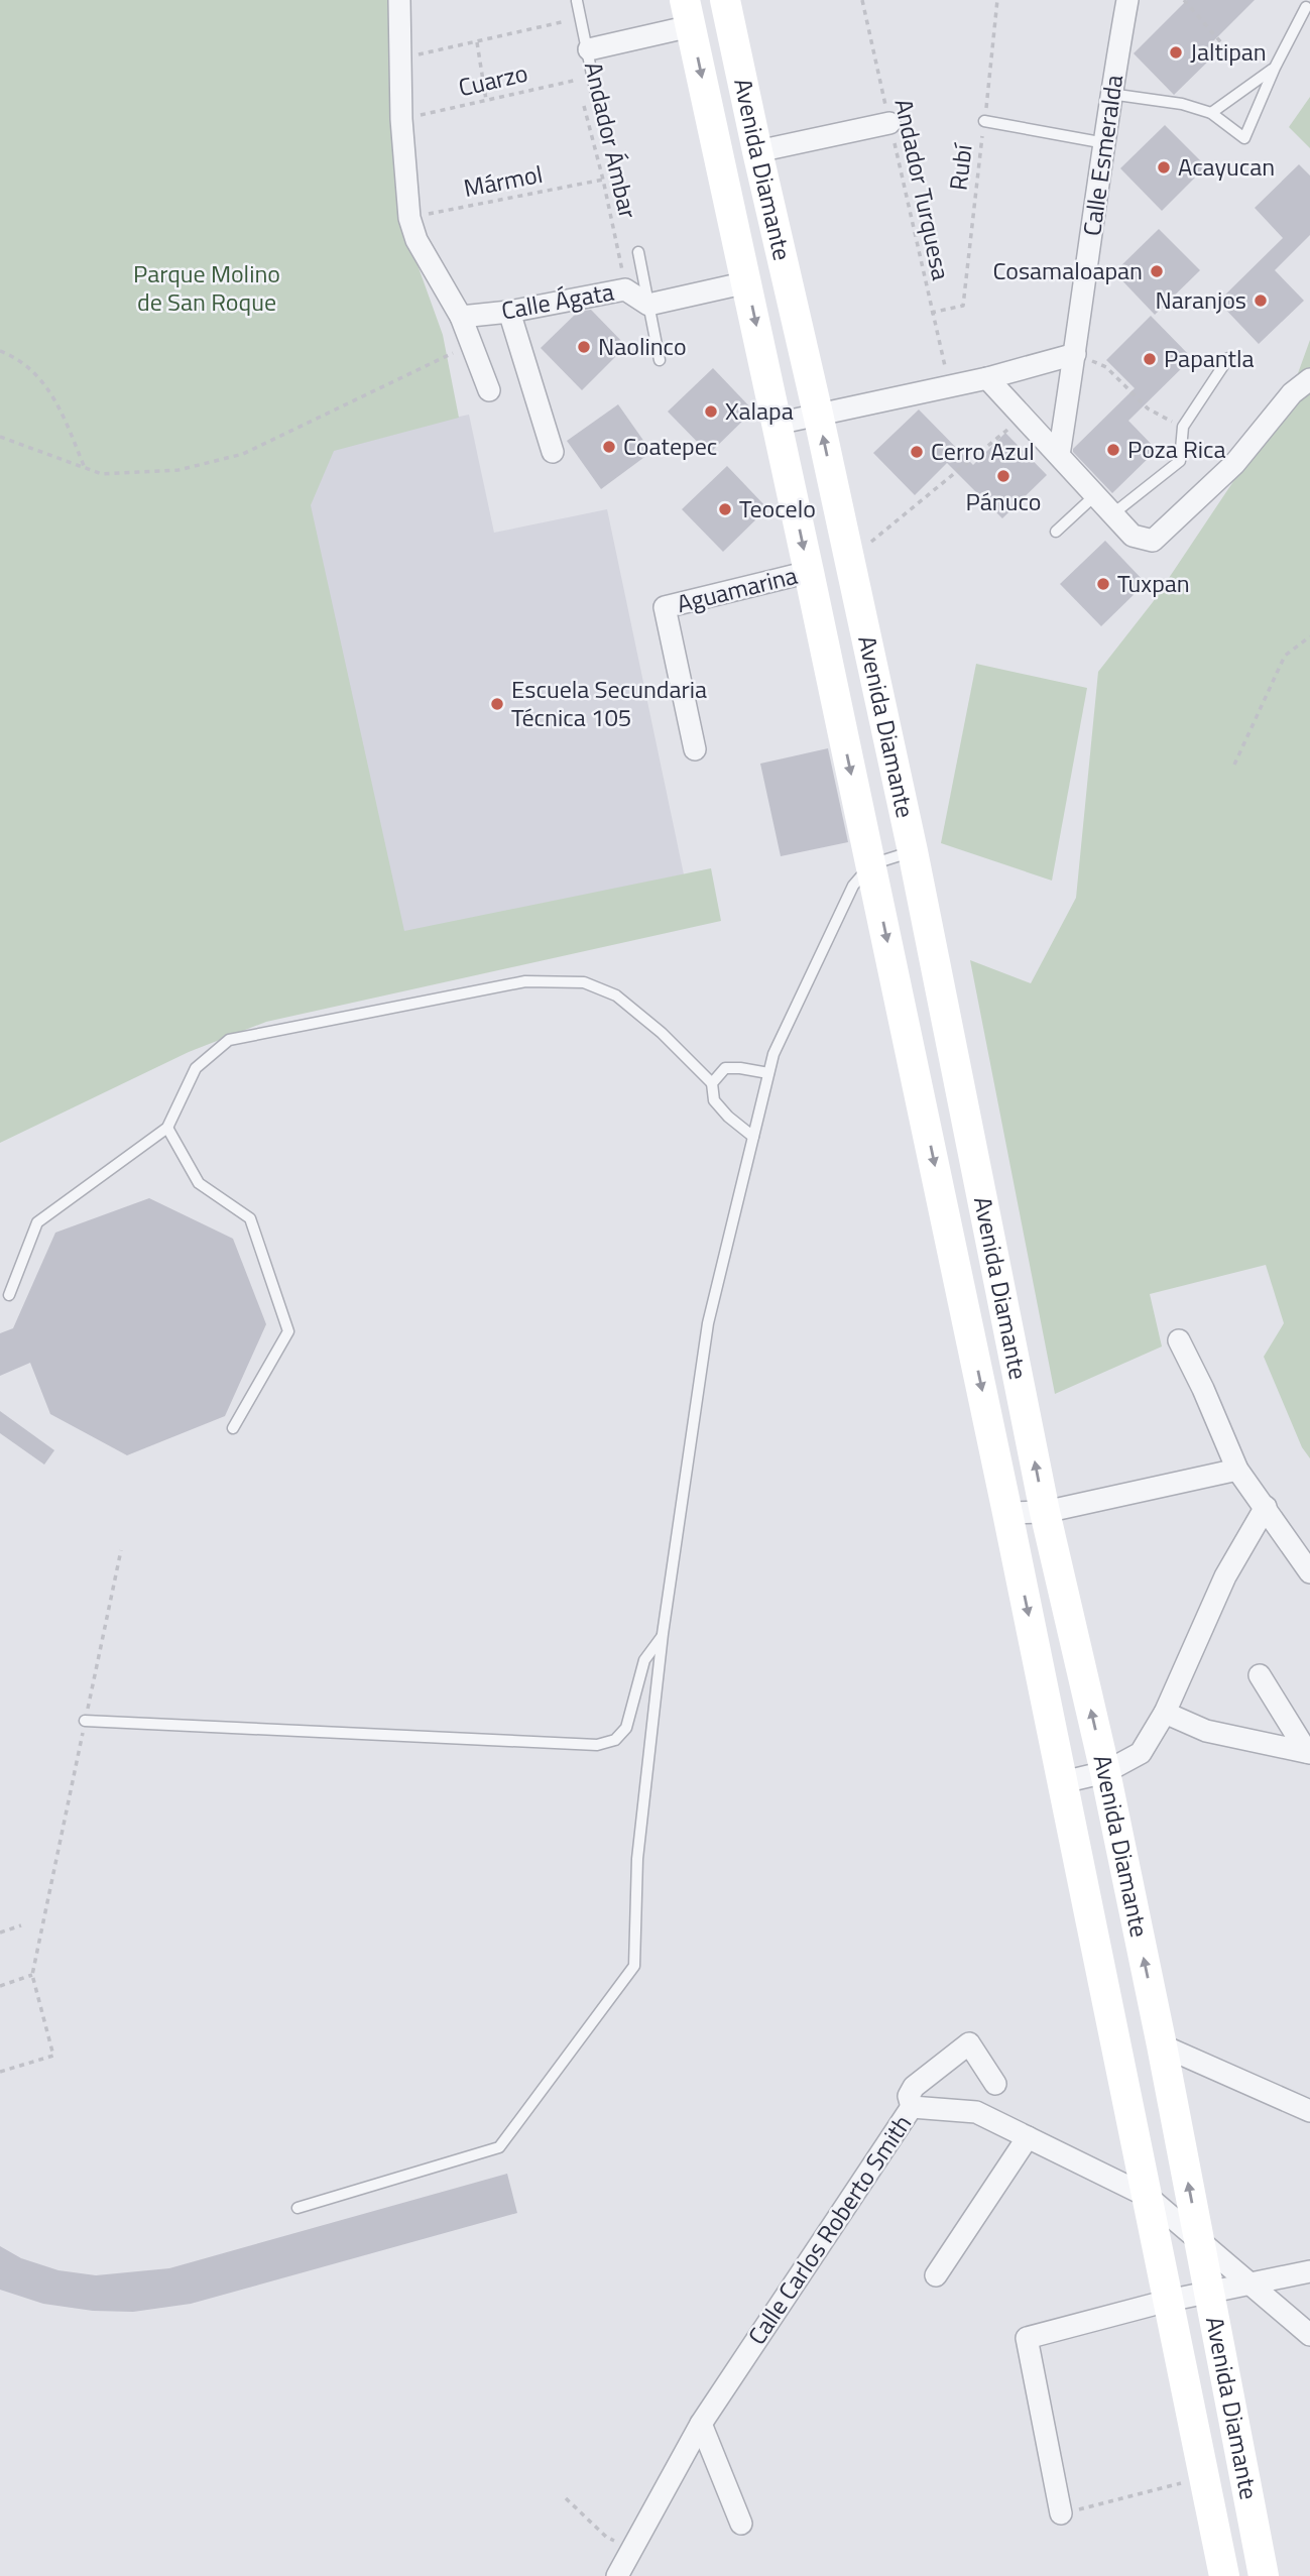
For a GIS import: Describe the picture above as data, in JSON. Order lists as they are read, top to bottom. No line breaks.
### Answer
{"streets":{"main road":["Avenida Diamante"],"street":["Calle Esmeralda","Calle Ágata","Aguamarina","Calle Carlos Roberto Smith"],"path":["Cuarzo","Andador Ámbar","Rubí","Mármol","Andador Turquesa"]},"crossings":[["Cuarzo","Andador Ámbar"],["Andador Ámbar","Mármol"],["Andador Ámbar","Calle Ágata"],["Rubí","Andador Turquesa"],["Avenida Diamante","Aguamarina"],["Avenida Diamante","Calle Carlos Roberto Smith"]],"parks":["Parque Molino de San Roque"],"places":["Jaltipan","Acayucan","Cosamaloapan","Naranjos","Naolinco","Papantla","Xalapa","Coatepec","Poza Rica","Cerro Azul","Pánuco","Teocelo","Tuxpan","Escuela Secundaria Técnica 105"]}
